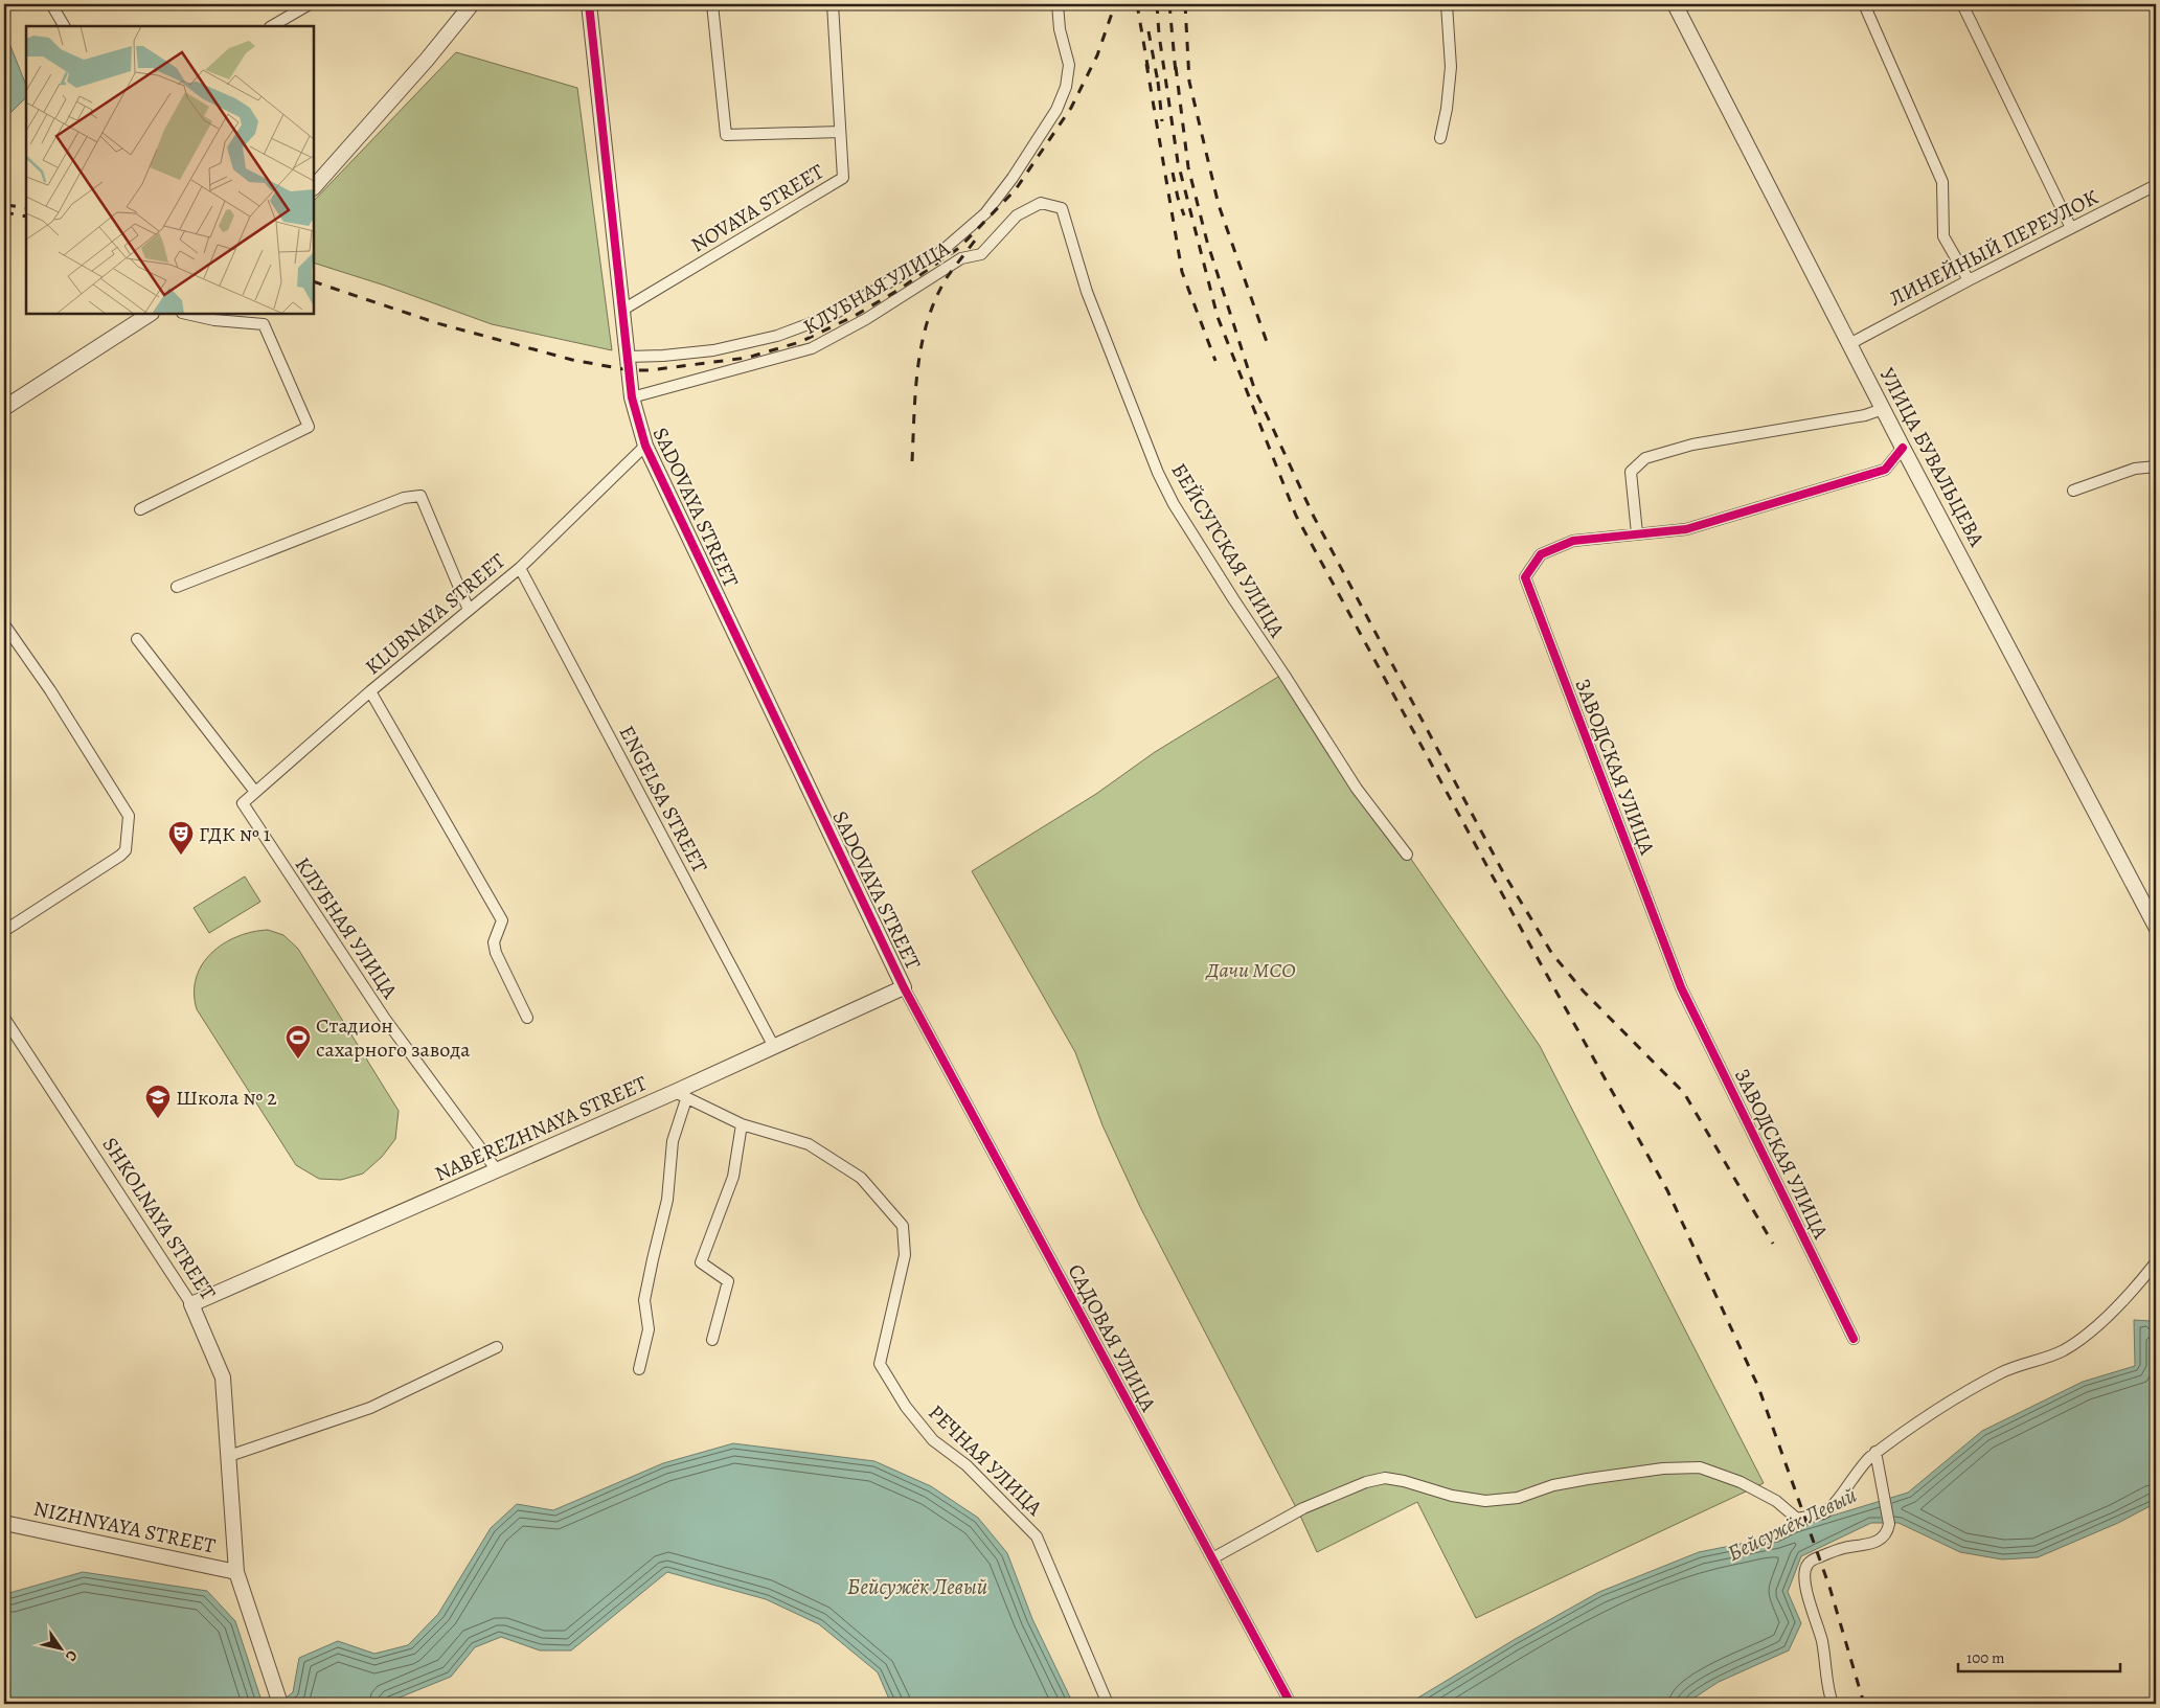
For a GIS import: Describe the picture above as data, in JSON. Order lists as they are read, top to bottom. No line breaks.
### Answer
{"streets":{"street":["NOVAYA STREET","ЛИНЕЙНЫЙ ПЕРЕУЛОК","КЛУБНАЯ УЛИЦА","УЛИЦА БУВАЛЬЦЕВА","SADOVAYA STREET","БЕЙСУГСКАЯ УЛИЦА","KLUBNAYA STREET","ЗАВОДСКАЯ УЛИЦА","ENGELSA STREET","NABEREZHNAYA STREET","SHKOLNAYA STREET","САДОВАЯ УЛИЦА","РЕЧНАЯ УЛИЦА","NIZHNYAYA STREET"]},"crossings":[["NOVAYA STREET","SADOVAYA STREET"],["ЛИНЕЙНЫЙ ПЕРЕУЛОК","УЛИЦА БУВАЛЬЦЕВА"],["КЛУБНАЯ УЛИЦА","SADOVAYA STREET"],["КЛУБНАЯ УЛИЦА","БЕЙСУГСКАЯ УЛИЦА"],["КЛУБНАЯ УЛИЦА","KLUBNAYA STREET"],["КЛУБНАЯ УЛИЦА","NABEREZHNAYA STREET"],["УЛИЦА БУВАЛЬЦЕВА","ЗАВОДСКАЯ УЛИЦА"],["SADOVAYA STREET","KLUBNAYA STREET"],["SADOVAYA STREET","NABEREZHNAYA STREET"],["SADOVAYA STREET","САДОВАЯ УЛИЦА"],["KLUBNAYA STREET","ENGELSA STREET"],["ENGELSA STREET","NABEREZHNAYA STREET"],["NABEREZHNAYA STREET","SHKOLNAYA STREET"],["NABEREZHNAYA STREET","САДОВАЯ УЛИЦА"],["NABEREZHNAYA STREET","РЕЧНАЯ УЛИЦА"],["SHKOLNAYA STREET","NIZHNYAYA STREET"]],"water":["Бейсужёк Левый"],"parks":["Дачи МСО"],"places":{"theatre":["ГДК № 1"],"sports":["Стадион сахарного завода"],"school or university":["Школа № 2"]},"scale_bar":"100 m","north":"bottom right"}
